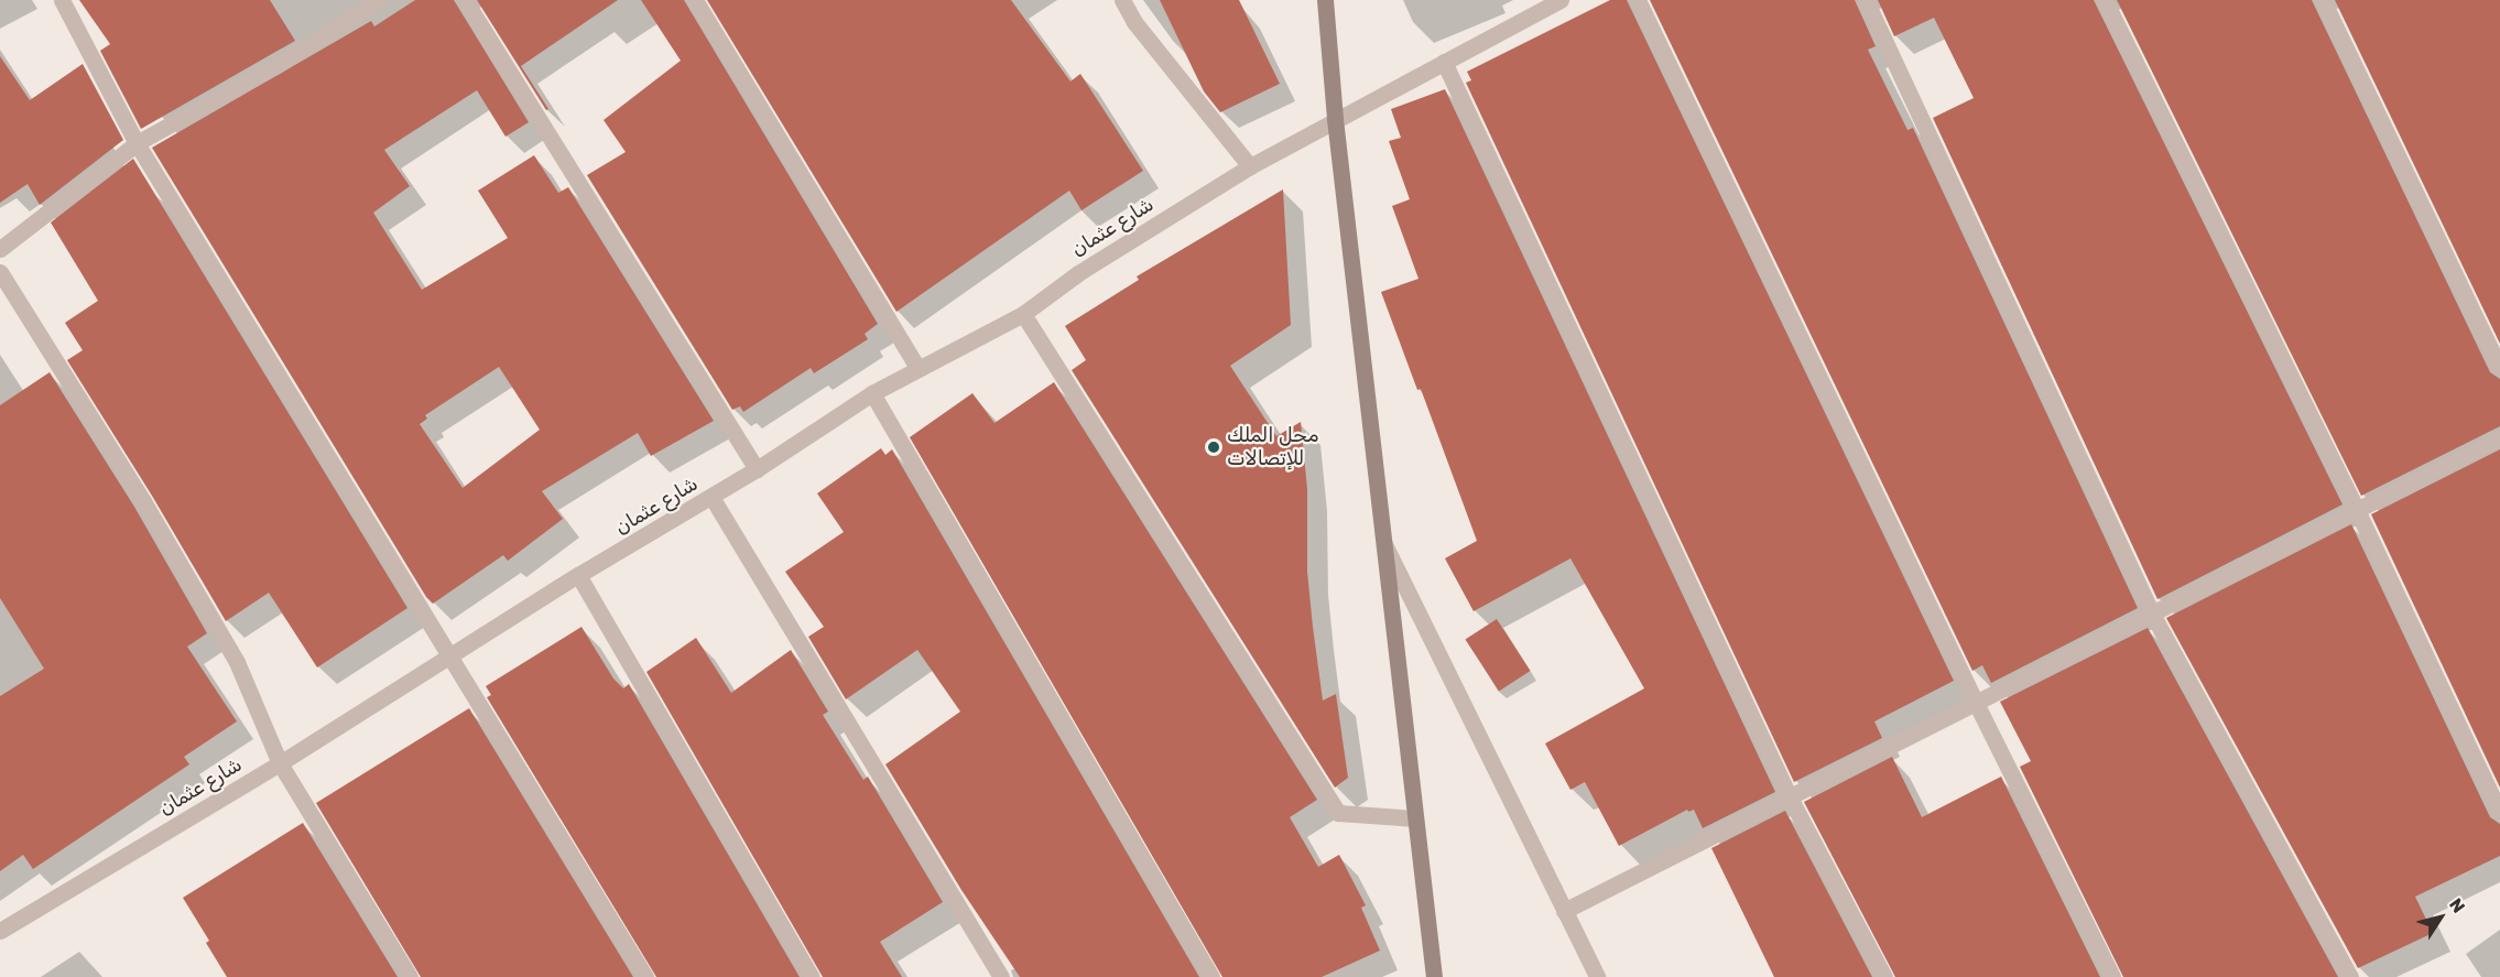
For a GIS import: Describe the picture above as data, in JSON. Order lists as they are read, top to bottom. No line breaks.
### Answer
{"streets":{"street":["شارع عثمان"]},"places":["محل الملك للإتصالات"],"north":"top right"}
